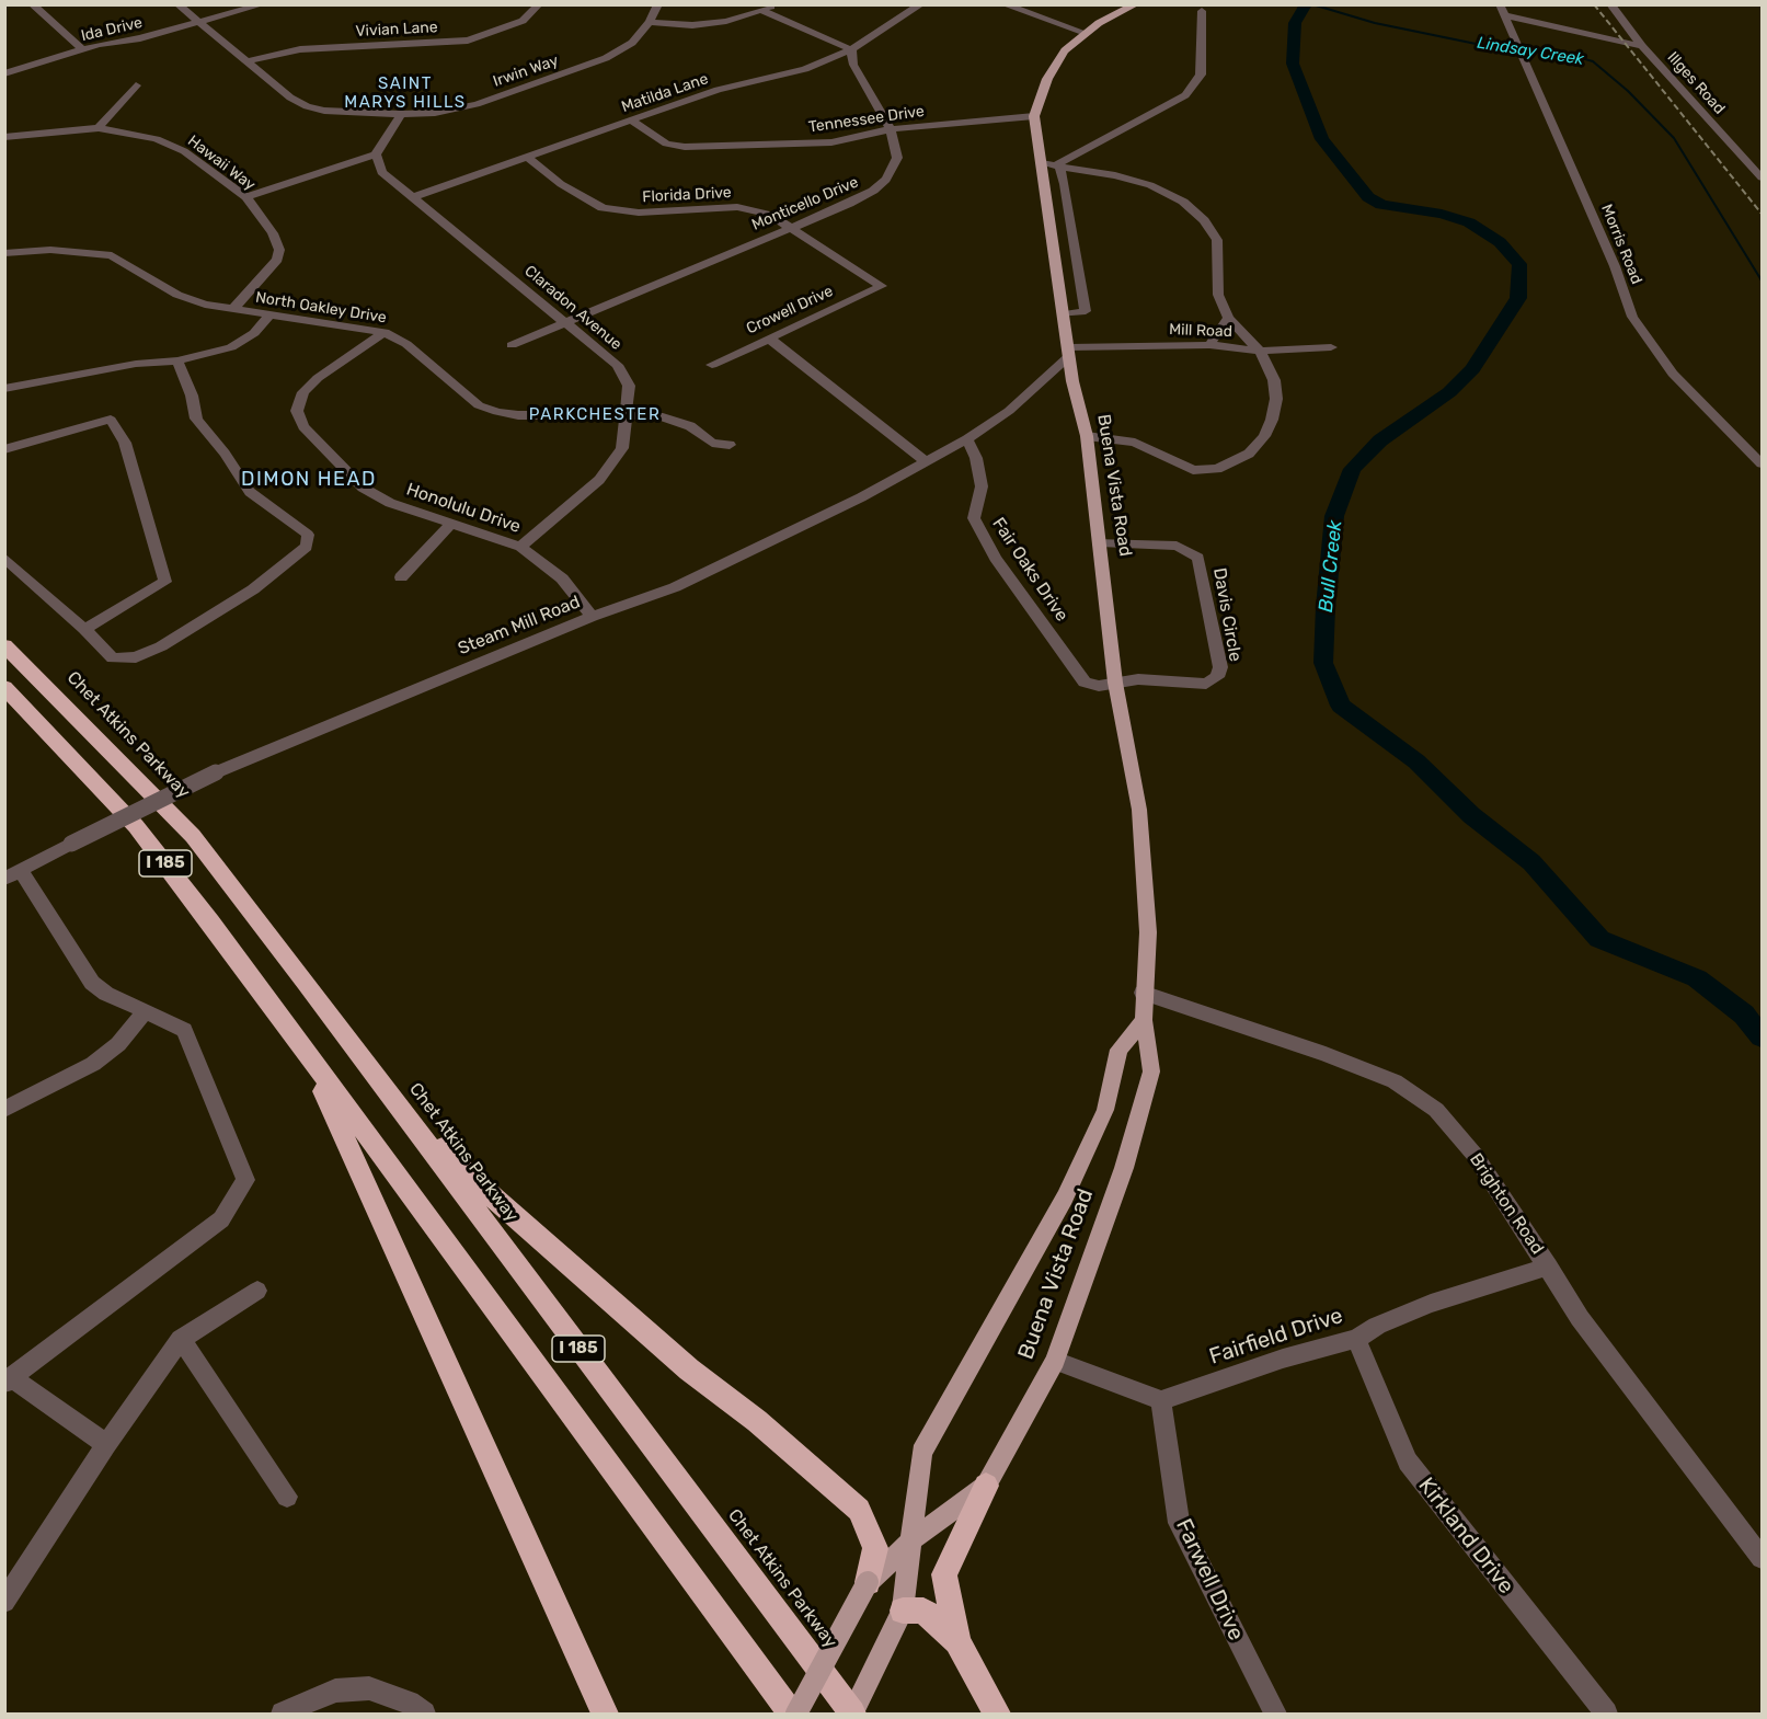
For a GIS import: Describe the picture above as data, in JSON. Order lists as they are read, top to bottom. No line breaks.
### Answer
{"streets":{"highway":["Chet Atkins Parkway","I 185"],"main road":["Buena Vista Road"],"street":["Ida Drive","Vivian Lane","Irwin Way","Illges Road","Matilda Lane","Tennessee Drive","Hawaii Way","Florida Drive","Monticello Drive","Morris Road","North Oakley Drive","Claradon Avenue","Crowell Drive","Mill Road","Honolulu Drive","Fair Oaks Drive","Davis Circle","Steam Mill Road","Brighton Road","Fairfield Drive","Kirkland Drive","Farwell Drive"]},"crossings":[["Ida Drive","Irwin Way"],["Vivian Lane","Irwin Way"],["Matilda Lane","Tennessee Drive"],["Matilda Lane","Florida Drive"],["Matilda Lane","Monticello Drive"],["Matilda Lane","Claradon Avenue"],["Tennessee Drive","Monticello Drive"],["Tennessee Drive","Buena Vista Road"],["Hawaii Way","North Oakley Drive"],["Florida Drive","Monticello Drive"],["Florida Drive","Crowell Drive"],["Monticello Drive","Claradon Avenue"],["North Oakley Drive","Claradon Avenue"],["North Oakley Drive","Honolulu Drive"],["Claradon Avenue","Honolulu Drive"],["Mill Road","Buena Vista Road"],["Mill Road","Steam Mill Road"],["Buena Vista Road","Fair Oaks Drive"],["Buena Vista Road","Davis Circle"],["Buena Vista Road","Steam Mill Road"],["Buena Vista Road","Chet Atkins Parkway"],["Buena Vista Road","Brighton Road"],["Honolulu Drive","Steam Mill Road"],["Fair Oaks Drive","Davis Circle"],["Fair Oaks Drive","Steam Mill Road"],["Brighton Road","Fairfield Drive"],["Fairfield Drive","Kirkland Drive"],["Fairfield Drive","Farwell Drive"]],"districts":["SAINT MARYS HILLS","PARKCHESTER","DIMON HEAD"],"water":["Lindsay Creek","Bull Creek"]}
